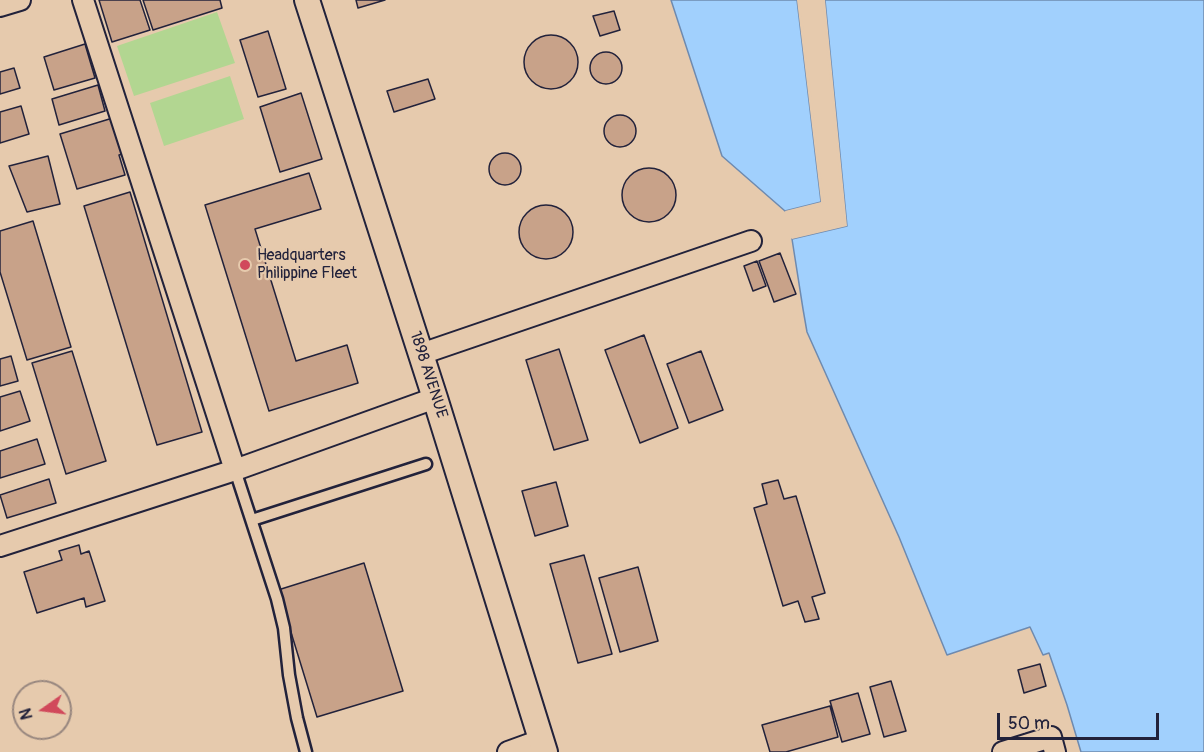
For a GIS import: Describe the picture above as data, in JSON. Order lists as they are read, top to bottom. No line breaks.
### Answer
{"streets":{"street":["1898 AVENUE"]},"places":["Headquarters Philippine Fleet"],"scale_bar":"50 m","north":"left"}
